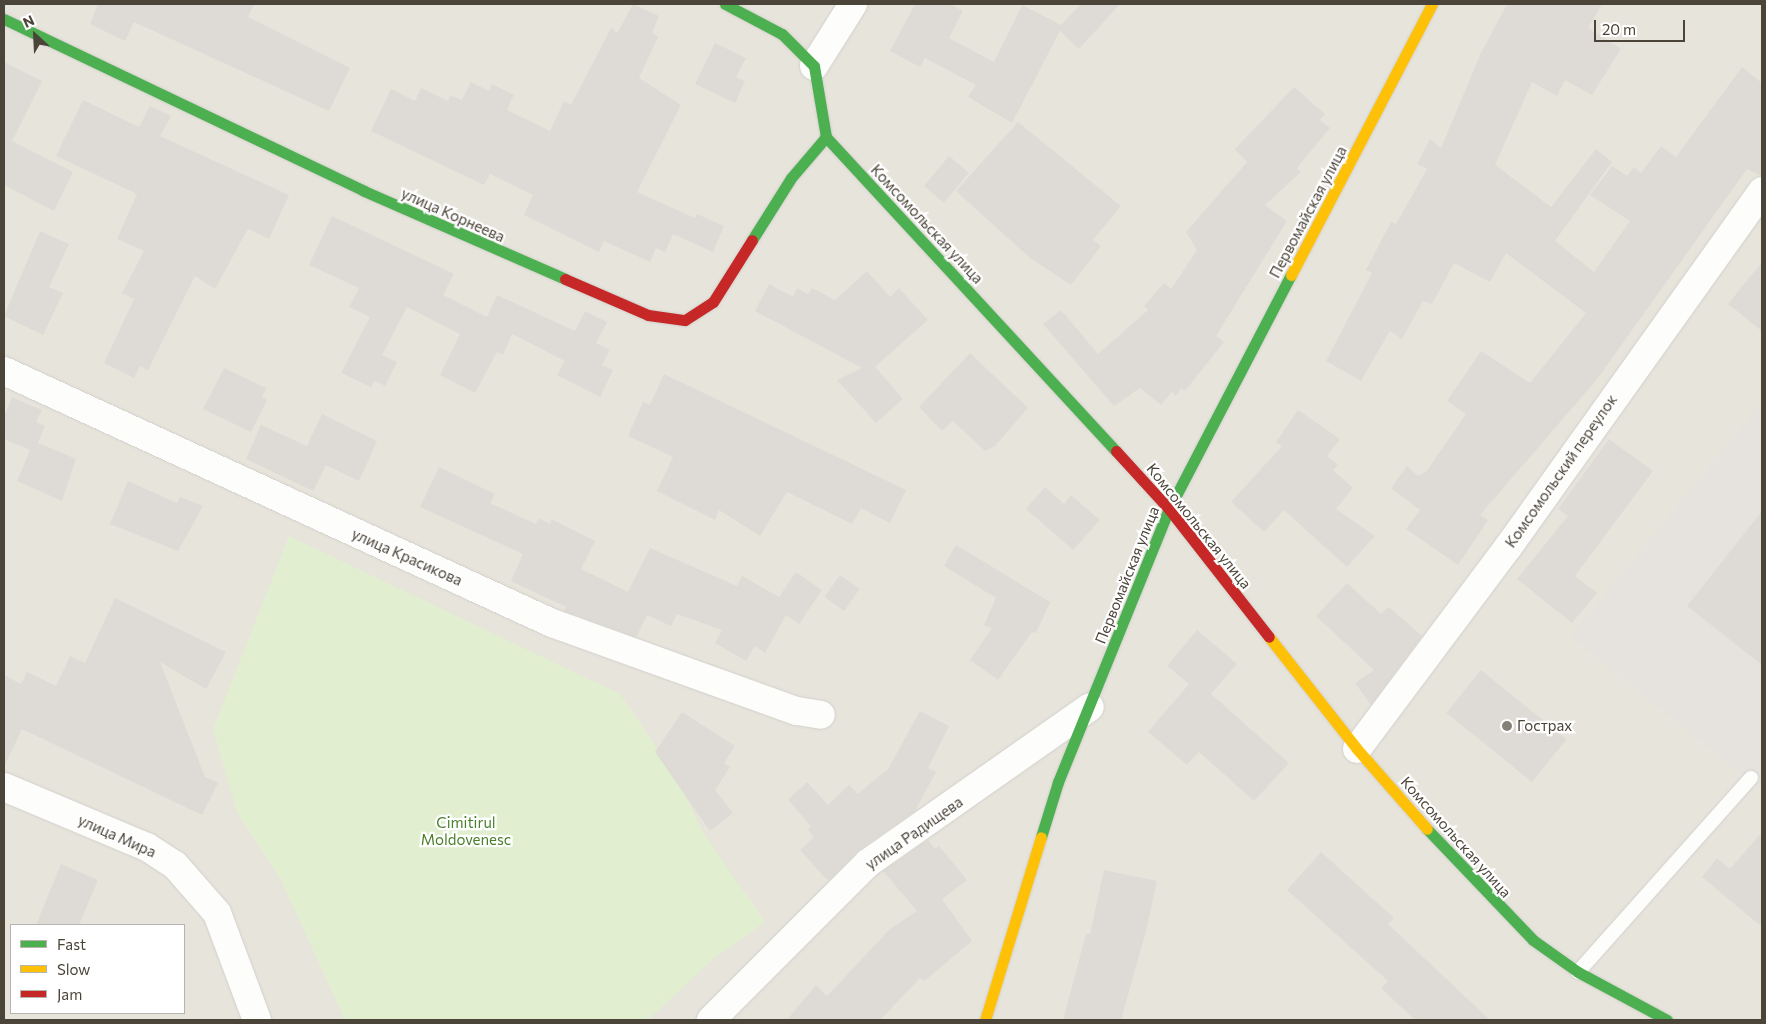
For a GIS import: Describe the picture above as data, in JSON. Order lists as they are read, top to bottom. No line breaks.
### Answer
{"streets":{"street":["Первомайская улица","улица Корнеева","Комсомольская улица","Комсомольский переулок","улица Красикова","улица Радищева","улица Мира"]},"crossings":[["Первомайская улица","Комсомольская улица"],["Первомайская улица","улица Радищева"],["улица Корнеева","Комсомольская улица"],["Комсомольская улица","Комсомольский переулок"]],"parks":["Cimitirul Moldovenesc"],"places":["Гострах"],"legend":["Fast","Slow","Jam"],"scale_bar":"20 m","north":"top left"}
